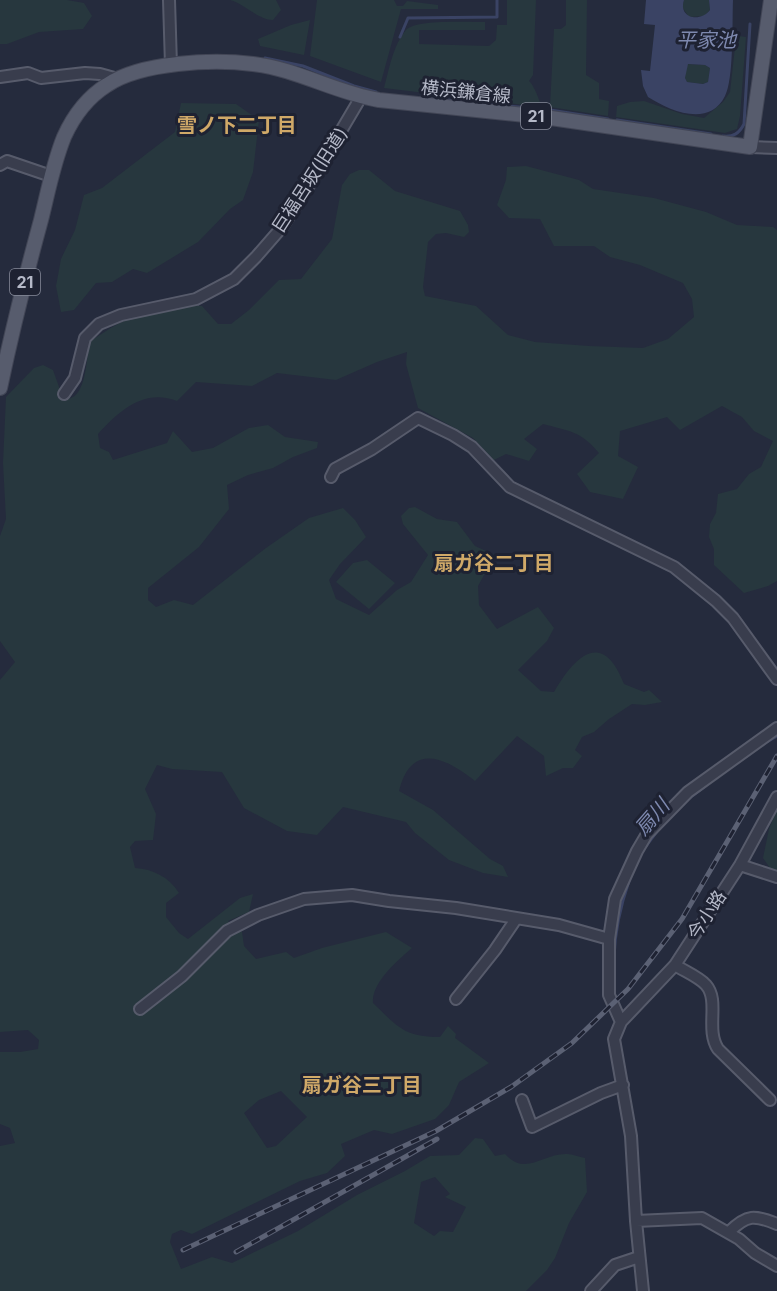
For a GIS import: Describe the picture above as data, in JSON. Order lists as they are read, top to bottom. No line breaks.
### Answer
{"streets":{"main road":["横浜鎌倉線","21"],"street":["巨福呂坂(旧道)","今小路"]},"crossings":[["横浜鎌倉線","21"],["横浜鎌倉線","巨福呂坂(旧道)"]],"districts":["雪ノ下二丁目","扇ガ谷二丁目","扇ガ谷三丁目"],"water":["平家池","扇川"]}
